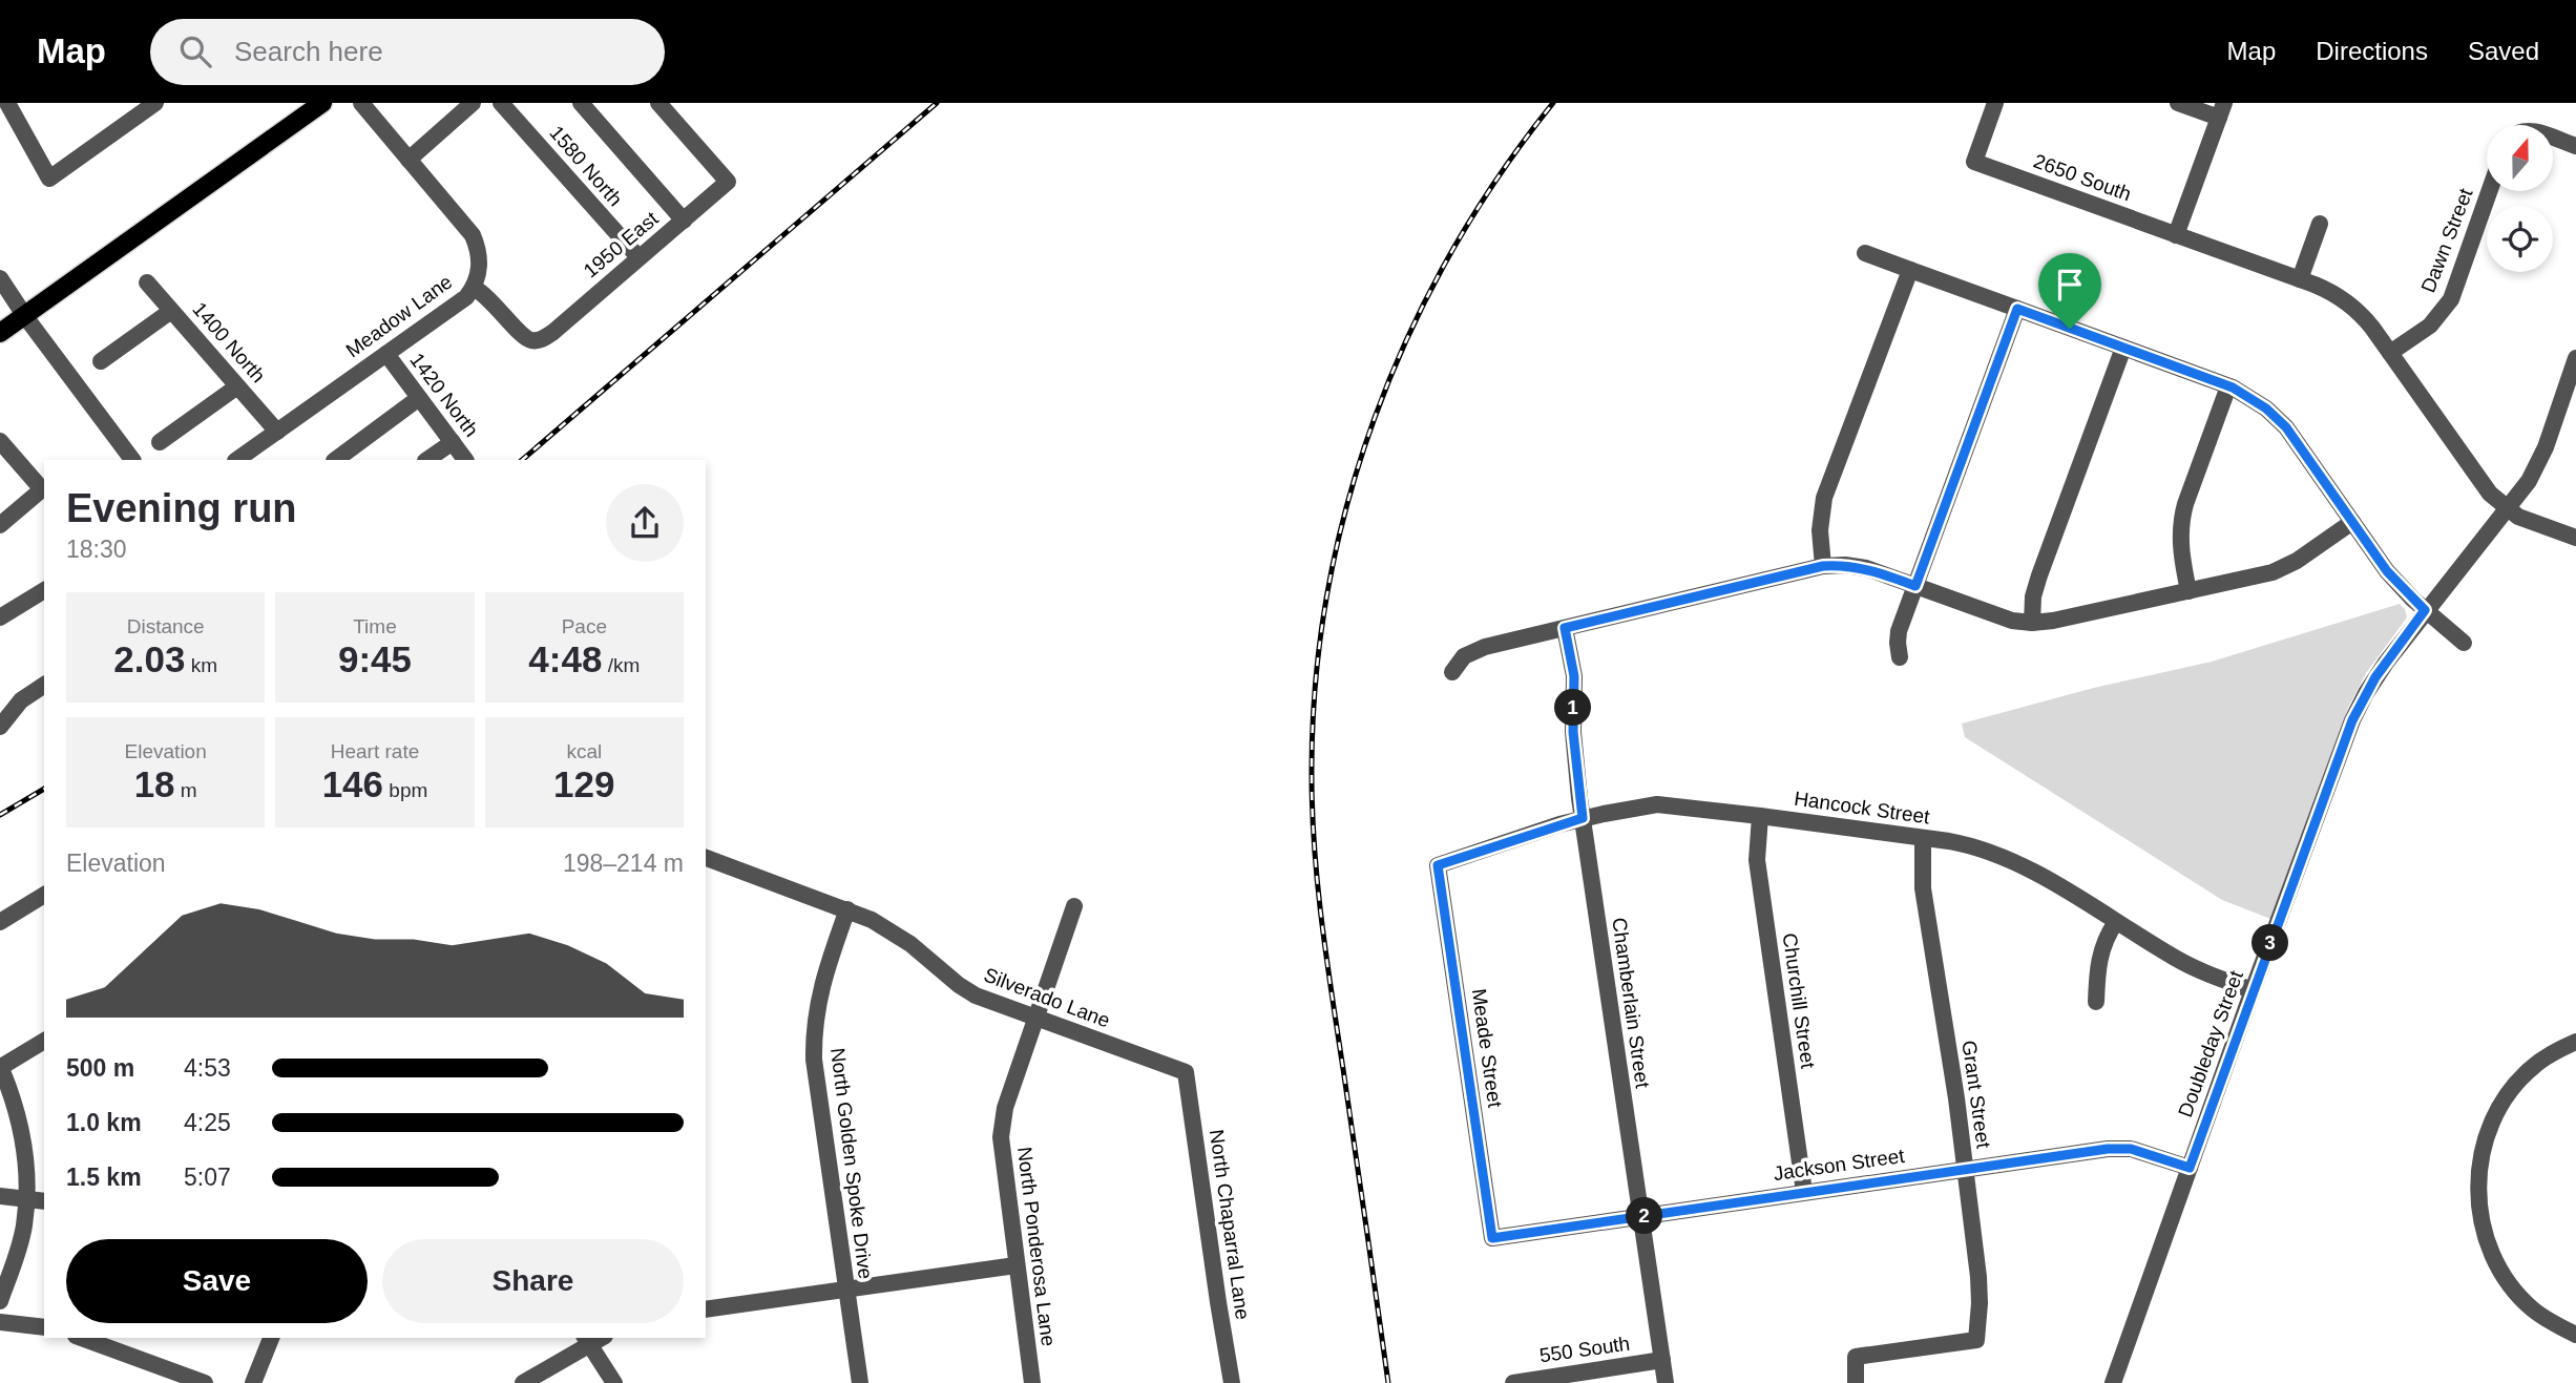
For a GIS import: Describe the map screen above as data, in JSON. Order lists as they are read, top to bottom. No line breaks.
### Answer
{"streets":{"street":["1580 North","2650 South","Dawn Street","1950 East","Meadow Lane","1400 North","1420 North","Hancock Street","Silverado Lane","Churchill Street","Chamberlain Street","Doubleday Street","Meade Street","Grant Street","North Golden Spoke Drive","Jackson Street","North Chaparral Lane","North Ponderosa Lane","550 South"]},"crossings":[["1580 North","1950 East"],["2650 South","Dawn Street"],["2650 South","Doubleday Street"],["1950 East","Meadow Lane"],["Meadow Lane","1400 North"],["Meadow Lane","1420 North"],["Hancock Street","Churchill Street"],["Hancock Street","Chamberlain Street"],["Hancock Street","Doubleday Street"],["Hancock Street","Meade Street"],["Hancock Street","Grant Street"],["Silverado Lane","North Golden Spoke Drive"],["Silverado Lane","North Chaparral Lane"],["Silverado Lane","North Ponderosa Lane"],["Churchill Street","Jackson Street"],["Chamberlain Street","Jackson Street"],["Chamberlain Street","550 South"],["Doubleday Street","Jackson Street"],["Meade Street","Jackson Street"],["Grant Street","Jackson Street"]],"north":"top","page":{"header":"Map","search":"Search here","nav":["Map","Directions","Saved"],"heading":["Evening run","18:30"],"stats":[["Distance","2.03 km"],["Time","9:45"],["Pace","4:48 /km"],["Elevation","18 m"],["Heart rate","146 bpm"],["kcal","129"]],"pins":["1","3","2"],"chart":["Elevation","198–214 m"],"list":[{"name":"500 m","note":"4:53"},{"name":"1.0 km","note":"4:25"},{"name":"1.5 km","note":"5:07"}],"buttons":["Save","Share"]}}
